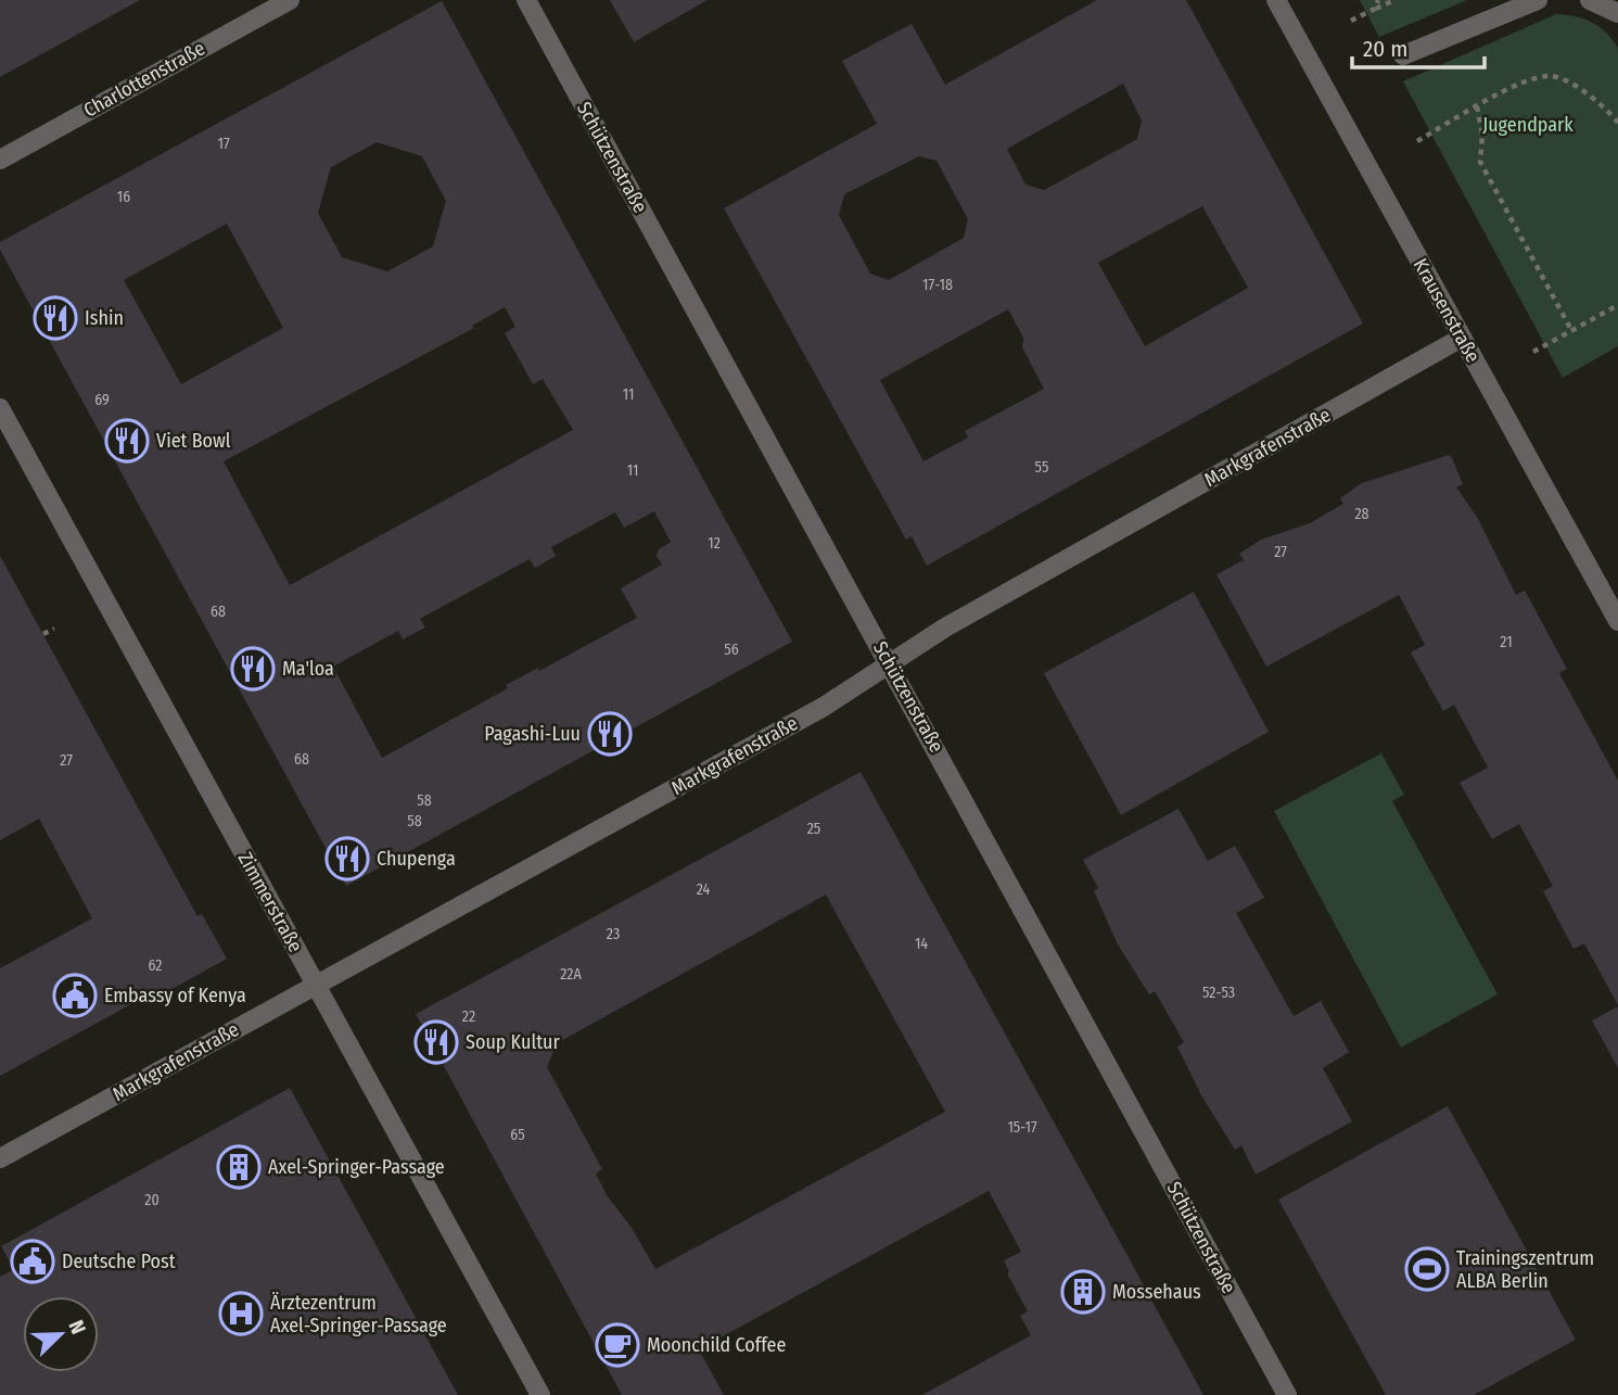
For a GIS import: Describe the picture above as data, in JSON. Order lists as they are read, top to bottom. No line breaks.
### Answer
{"streets":{"street":["Charlottenstraße","Schützenstraße","Krausenstraße","Markgrafenstraße","Zimmerstraße"]},"crossings":[["Schützenstraße","Markgrafenstraße"],["Krausenstraße","Markgrafenstraße"],["Markgrafenstraße","Zimmerstraße"]],"parks":["Jugendpark"],"places":{"restaurant":["Ishin","Viet Bowl","Ma'loa","Pagashi-Luu","Chupenga","Soup Kultur"],"public building":["Embassy of Kenya","Deutsche Post"],"building":["Axel-Springer-Passage","Mossehaus"],"sports":["Trainingszentrum ALBA Berlin"],"hospital":["Ärztezentrum Axel-Springer-Passage"],"cafe":["Moonchild Coffee"]},"house_numbers":["17","16","17-18","11","69","55","11","28","12","27","68","21","56","68","27","58","58","25","24","23","14","62","22A","52-53","22","15-17","65","20"],"scale_bar":"20 m","north":"top right"}
